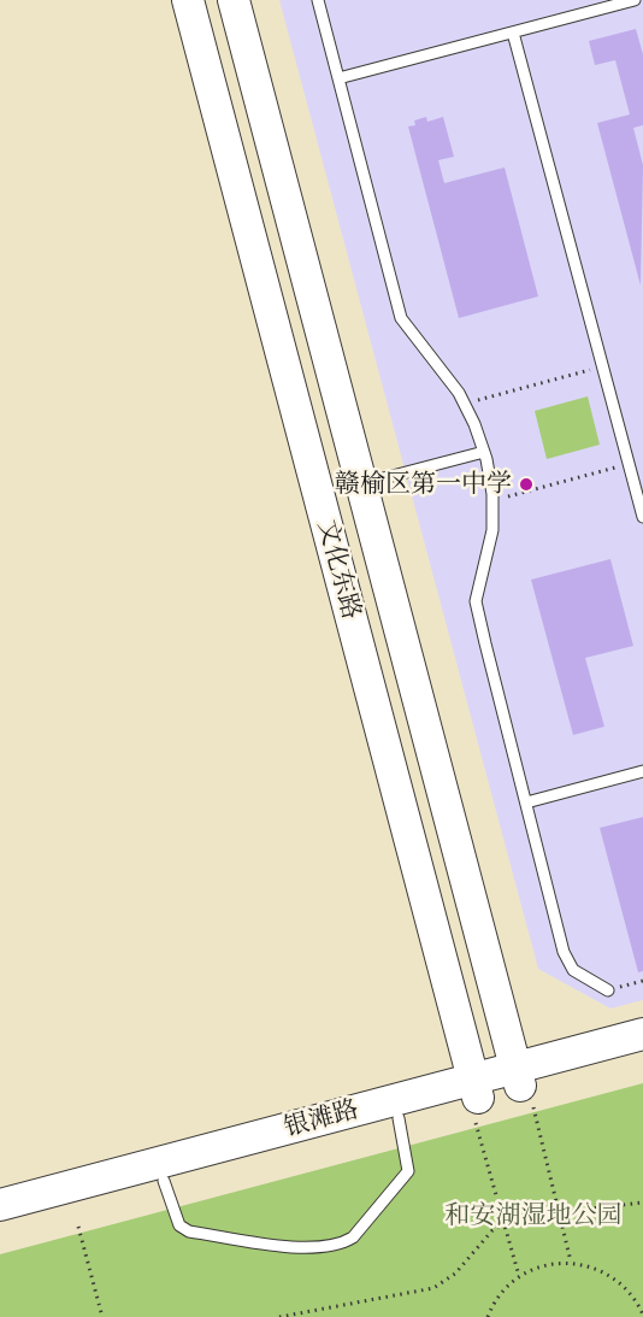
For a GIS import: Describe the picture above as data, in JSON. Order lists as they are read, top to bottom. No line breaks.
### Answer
{"streets":{"main road":["文化东路","银滩路"]},"crossings":[["文化东路","银滩路"]],"parks":["和安湖湿地公园"],"places":["赣榆区第一中学"]}
